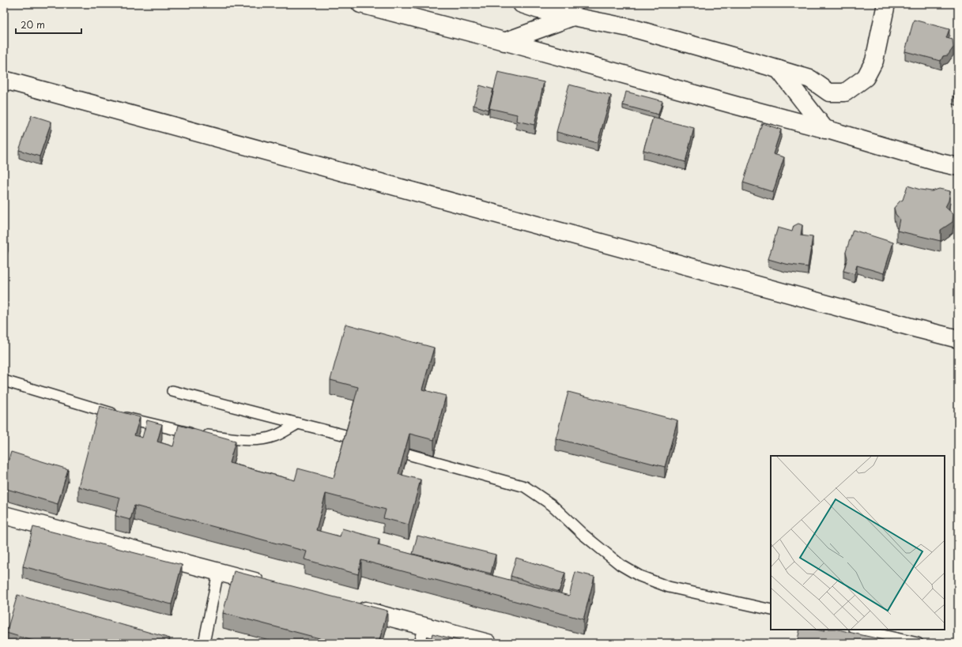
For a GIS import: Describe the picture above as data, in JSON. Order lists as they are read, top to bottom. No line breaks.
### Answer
{"scale_bar":"20 m"}
